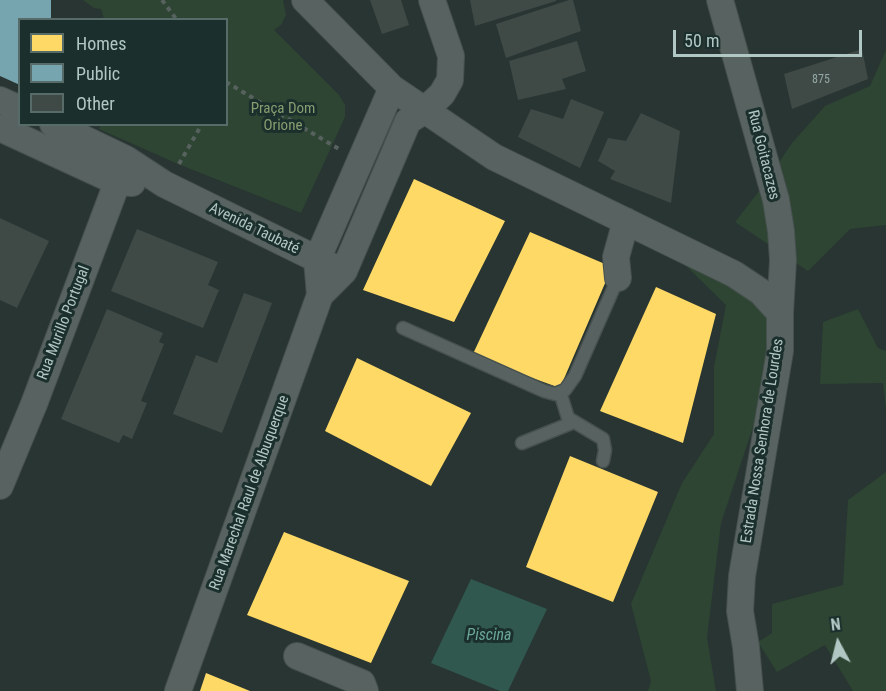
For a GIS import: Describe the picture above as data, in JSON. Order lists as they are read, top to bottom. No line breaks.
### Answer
{"streets":{"street":["Rua Goitacazes","Avenida Taubaté","Rua Murillo Portugal","Estrada Nossa Senhora de Lourdes","Rua Marechal Raul de Albuquerque"]},"crossings":[["Rua Goitacazes","Estrada Nossa Senhora de Lourdes"],["Avenida Taubaté","Rua Murillo Portugal"],["Avenida Taubaté","Rua Marechal Raul de Albuquerque"]],"water":["Piscina"],"parks":["Praça Dom Orione"],"house_numbers":["875"],"legend":["Homes","Public","Other"],"scale_bar":"50 m","north":"top"}
